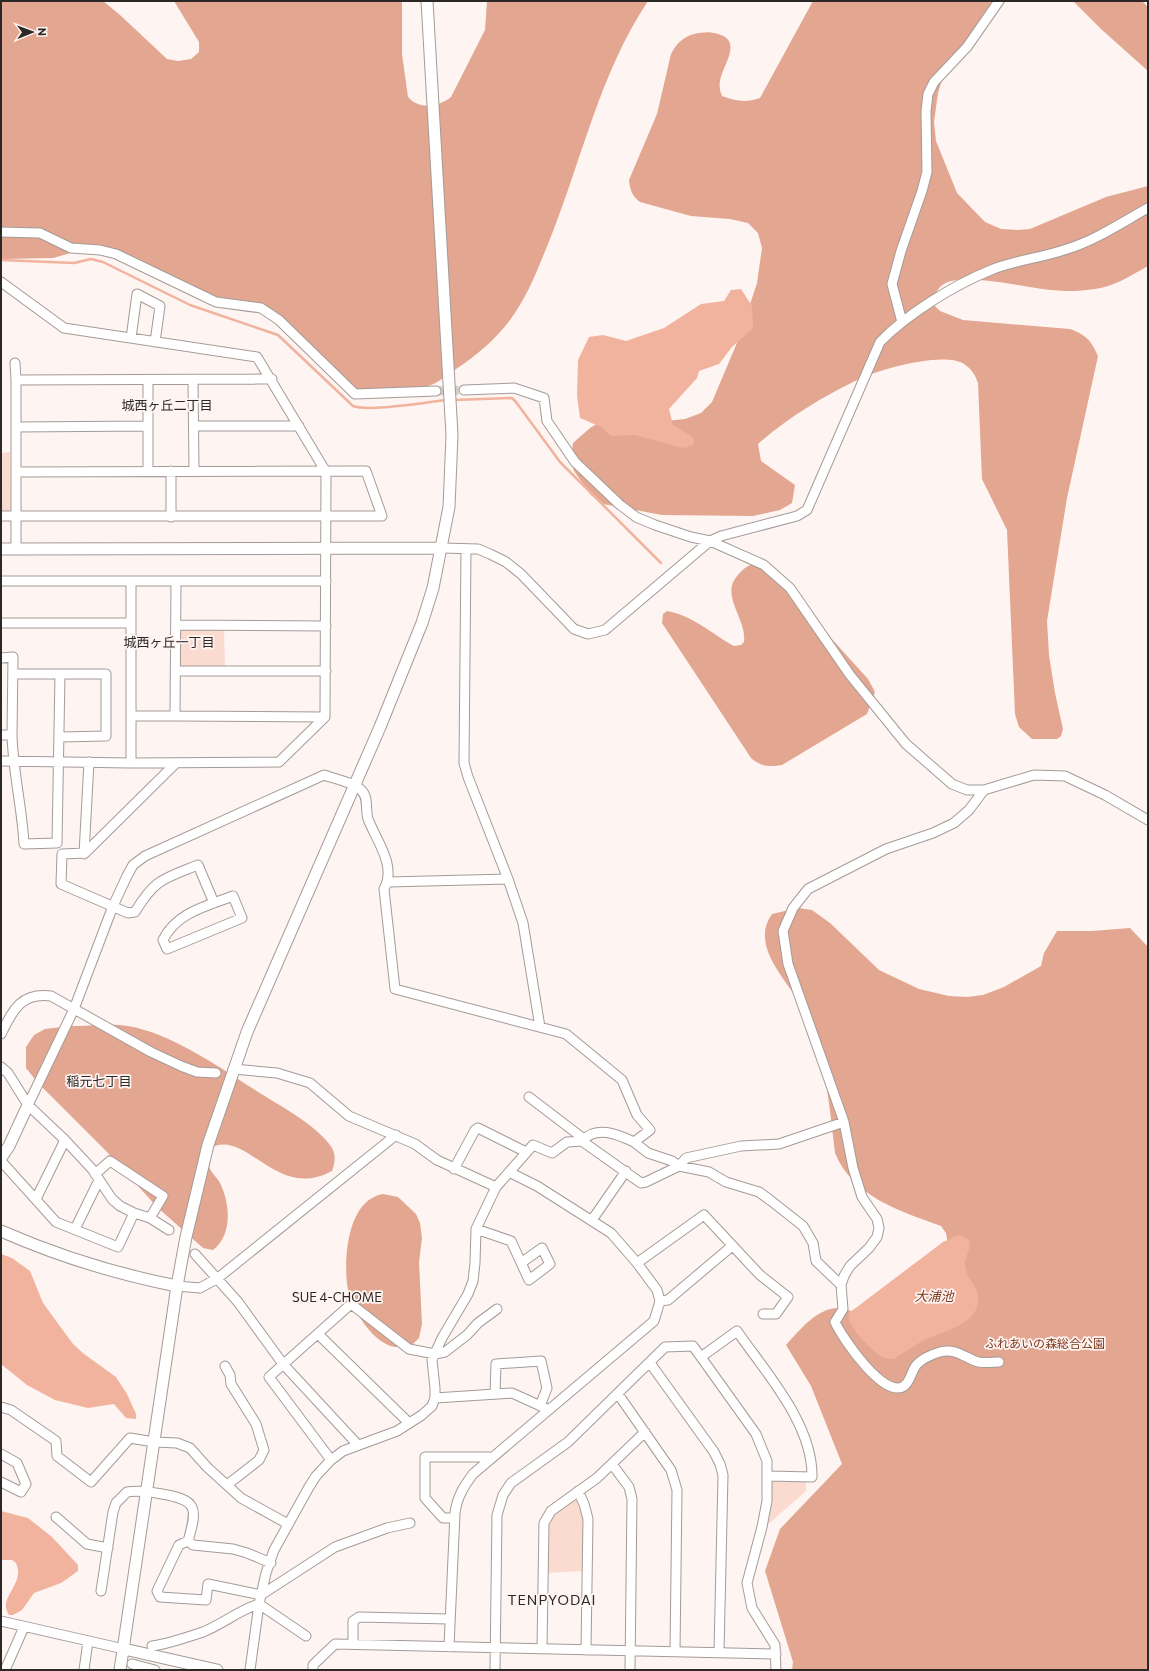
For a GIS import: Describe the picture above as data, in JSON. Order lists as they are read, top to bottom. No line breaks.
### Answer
{"districts":["城西ヶ丘二丁目","城西ヶ丘一丁目","稲元七丁目","SUE 4-CHOME","TENPYODAI"],"water":["大浦池"],"parks":["ふれあいの森総合公園"],"north":"right"}
